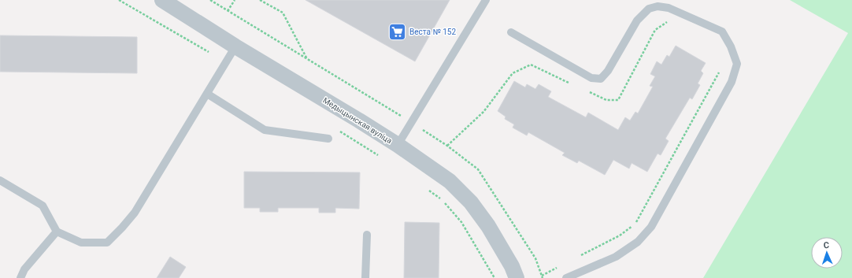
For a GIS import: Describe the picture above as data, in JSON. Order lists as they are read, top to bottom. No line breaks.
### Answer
{"streets":{"street":["Медыцынская вуліца"]},"places":{"supermarket":["Веста № 152"]},"north":"top"}
